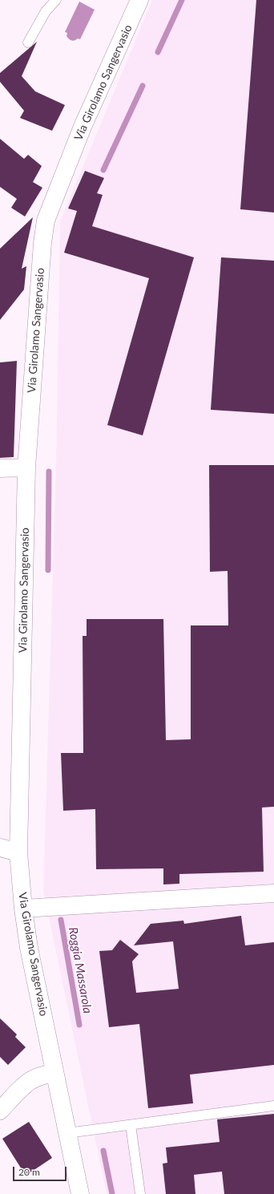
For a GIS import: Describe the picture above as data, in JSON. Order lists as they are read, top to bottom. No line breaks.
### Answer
{"streets":{"street":["Via Girolamo Sangervasio"]},"water":["Roggia Massarola"],"scale_bar":"20 m"}
